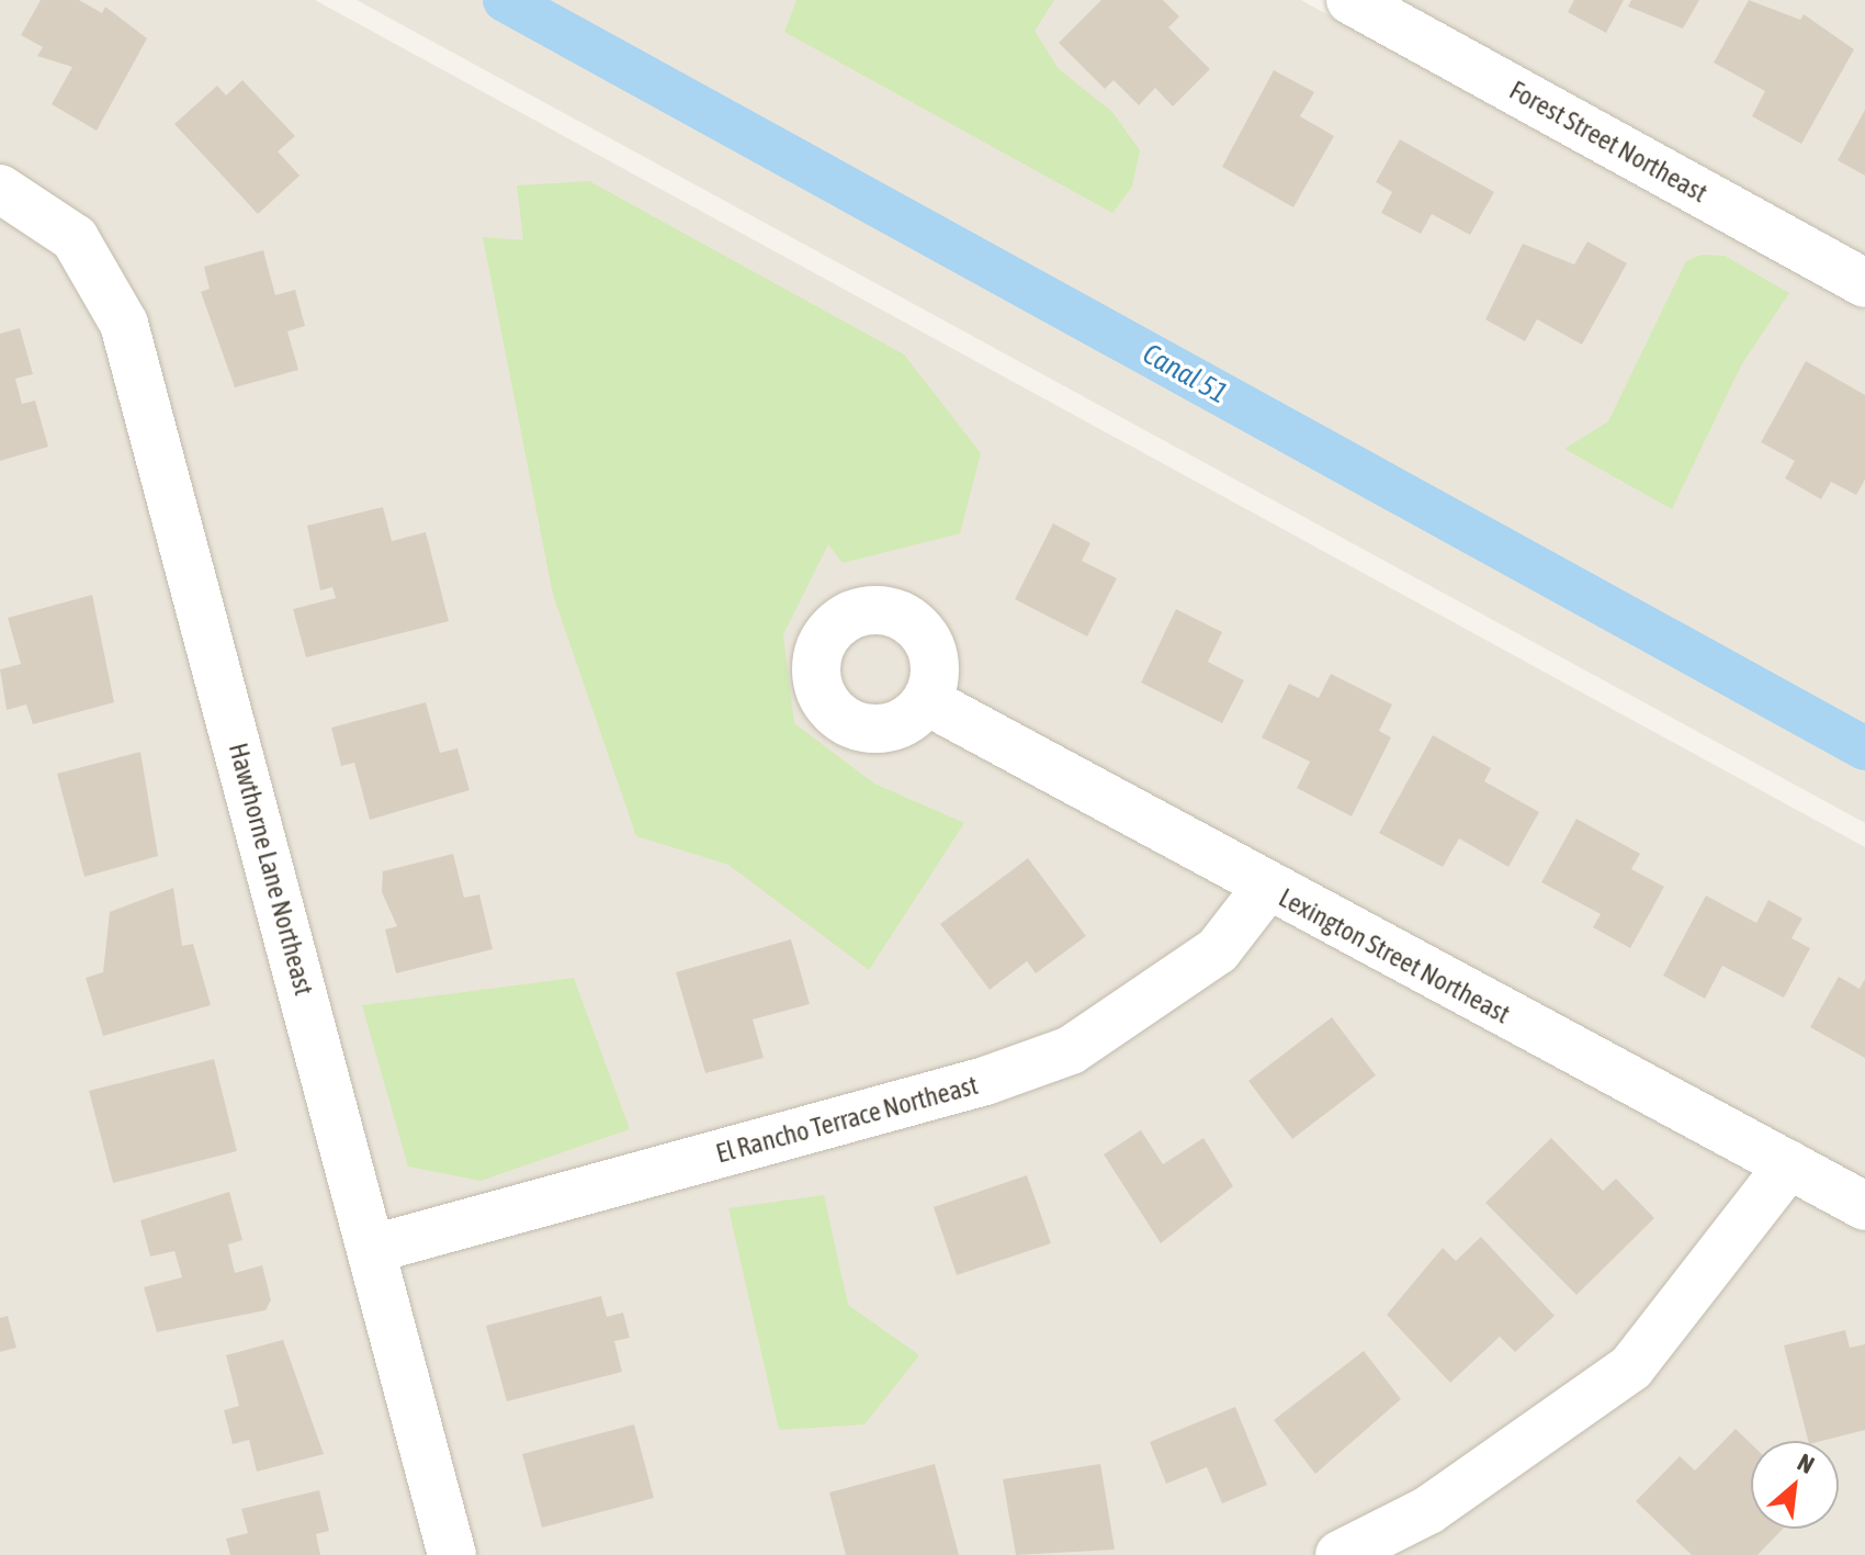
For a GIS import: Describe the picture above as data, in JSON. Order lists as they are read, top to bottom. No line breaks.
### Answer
{"streets":{"street":["Forest Street Northeast","Hawthorne Lane Northeast","Lexington Street Northeast","El Rancho Terrace Northeast"]},"crossings":[["Hawthorne Lane Northeast","El Rancho Terrace Northeast"],["Lexington Street Northeast","El Rancho Terrace Northeast"]],"water":["Canal 51"],"north":"top right"}
